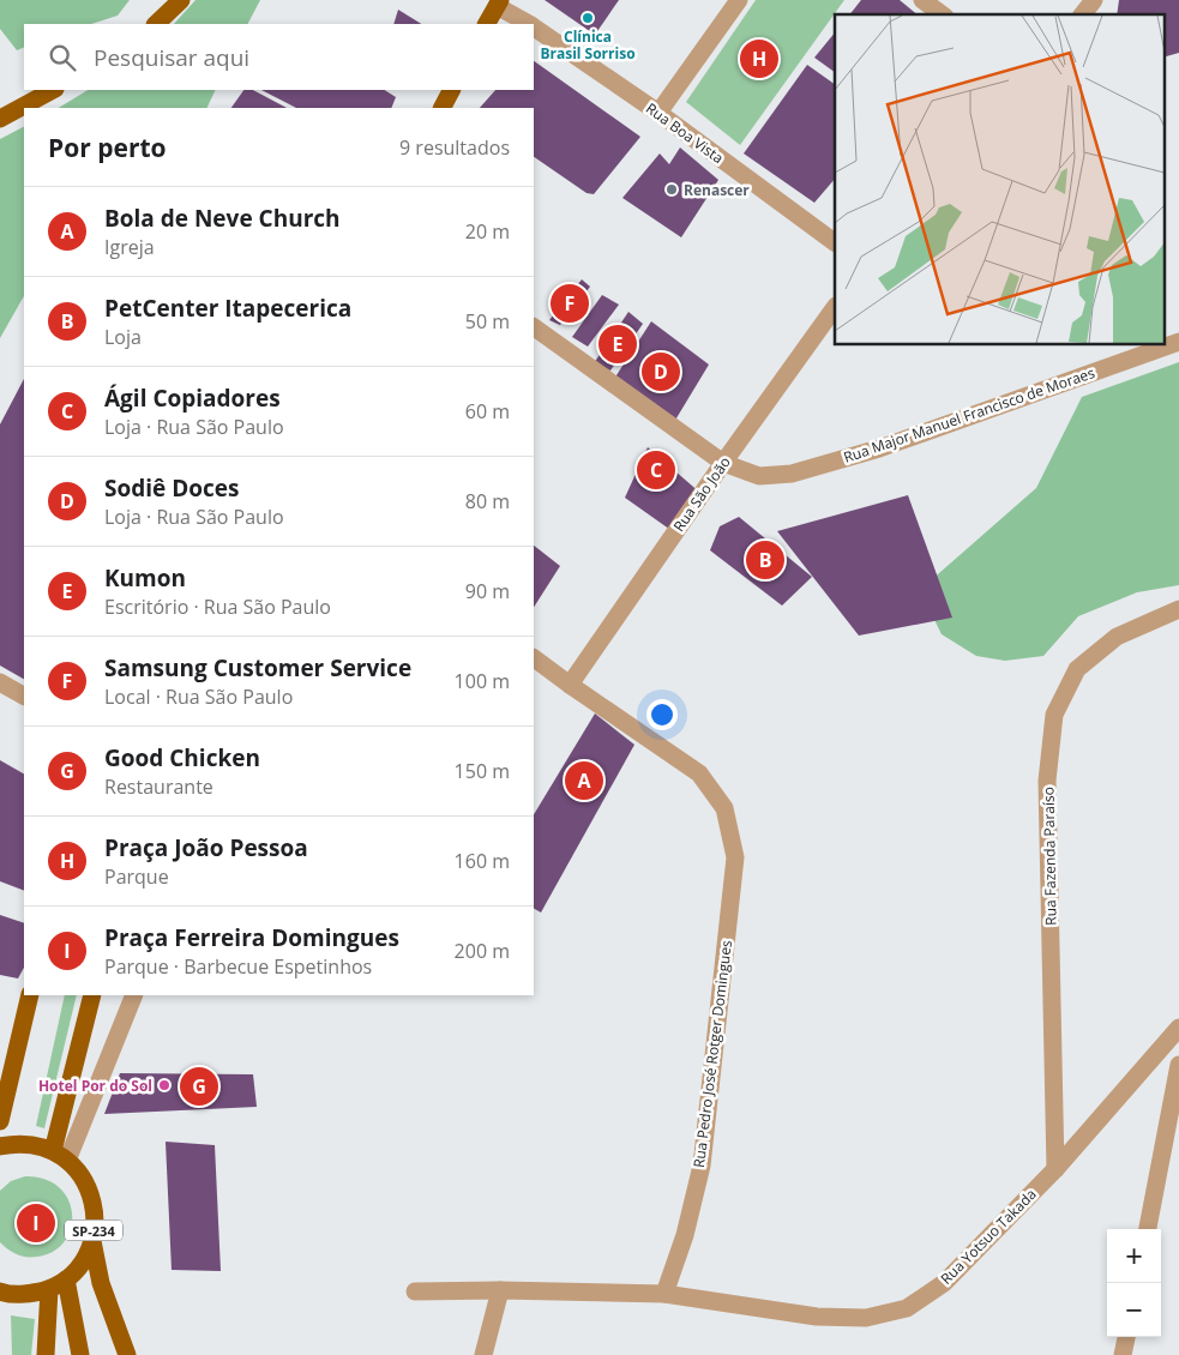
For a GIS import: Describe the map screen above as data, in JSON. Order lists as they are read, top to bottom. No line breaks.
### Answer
{"streets":{"main road":["SP-234"],"street":["Rua Boa Vista","Rua Major Manuel Francisco de Moraes","Rua São João","Rua Fazenda Paraíso","Rua Pedro José Rotger Domingues","Rua Yotsuo Takada"]},"crossings":[["Rua Major Manuel Francisco de Moraes","Rua São João"],["Rua São João","Rua Pedro José Rotger Domingues"],["Rua Fazenda Paraíso","Rua Yotsuo Takada"],["Rua Pedro José Rotger Domingues","Rua Yotsuo Takada"]],"places":["Clínica Brasil Sorriso","Renascer","Hotel Por do Sol"],"page":{"search":"Pesquisar aqui","pins":["H","F","E","D","C","B","A","G","I"],"heading":["Por perto","9 resultados"],"list":[{"mark":"A","name":"Bola de Neve Church","note":"Igreja","value":"20 m"},{"mark":"B","name":"PetCenter Itapecerica","note":"Loja","value":"50 m"},{"mark":"C","name":"Ágil Copiadores","note":"Loja · Rua São Paulo","value":"60 m"},{"mark":"D","name":"Sodiê Doces","note":"Loja · Rua São Paulo","value":"80 m"},{"mark":"E","name":"Kumon","note":"Escritório · Rua São Paulo","value":"90 m"},{"mark":"F","name":"Samsung Customer Service","note":"Local · Rua São Paulo","value":"100 m"},{"mark":"G","name":"Good Chicken","note":"Restaurante","value":"150 m"},{"mark":"H","name":"Praça João Pessoa","note":"Parque","value":"160 m"},{"mark":"I","name":"Praça Ferreira Domingues","note":"Parque · Barbecue Espetinhos","value":"200 m"}],"map_buttons":["+","−"]}}
